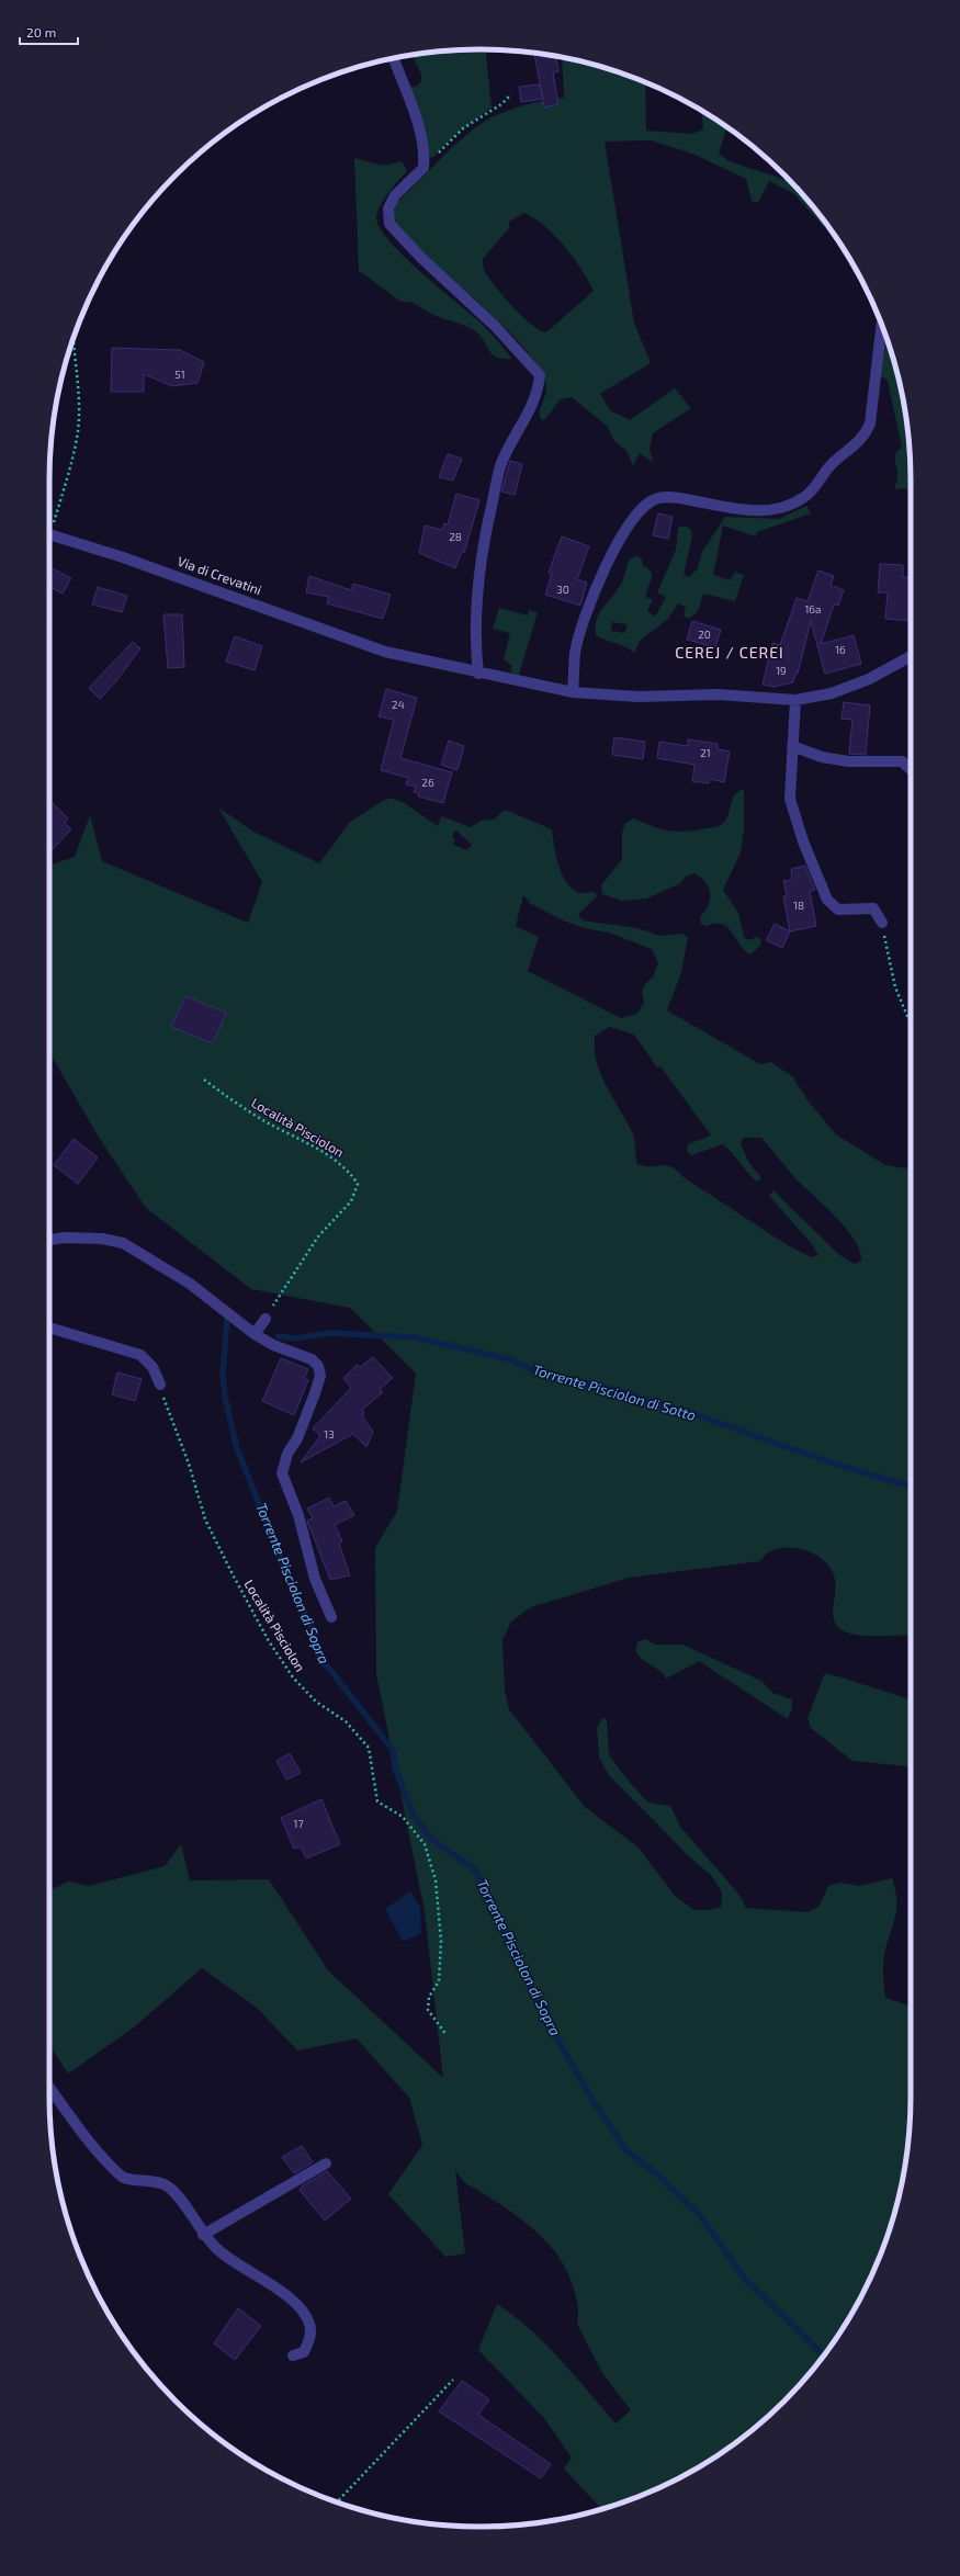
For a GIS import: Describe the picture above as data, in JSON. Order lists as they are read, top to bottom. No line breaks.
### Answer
{"streets":{"street":["Via di Crevatini"],"path":["Località Pisciolon"]},"districts":["CEREJ / CEREI"],"water":["Torrente Pisciolon di Sotto","Torrente Pisciolon di Sopra"],"house_numbers":["51","28","30","16a","20","16","19","24","21","26","18","13","17"],"scale_bar":"20 m"}
